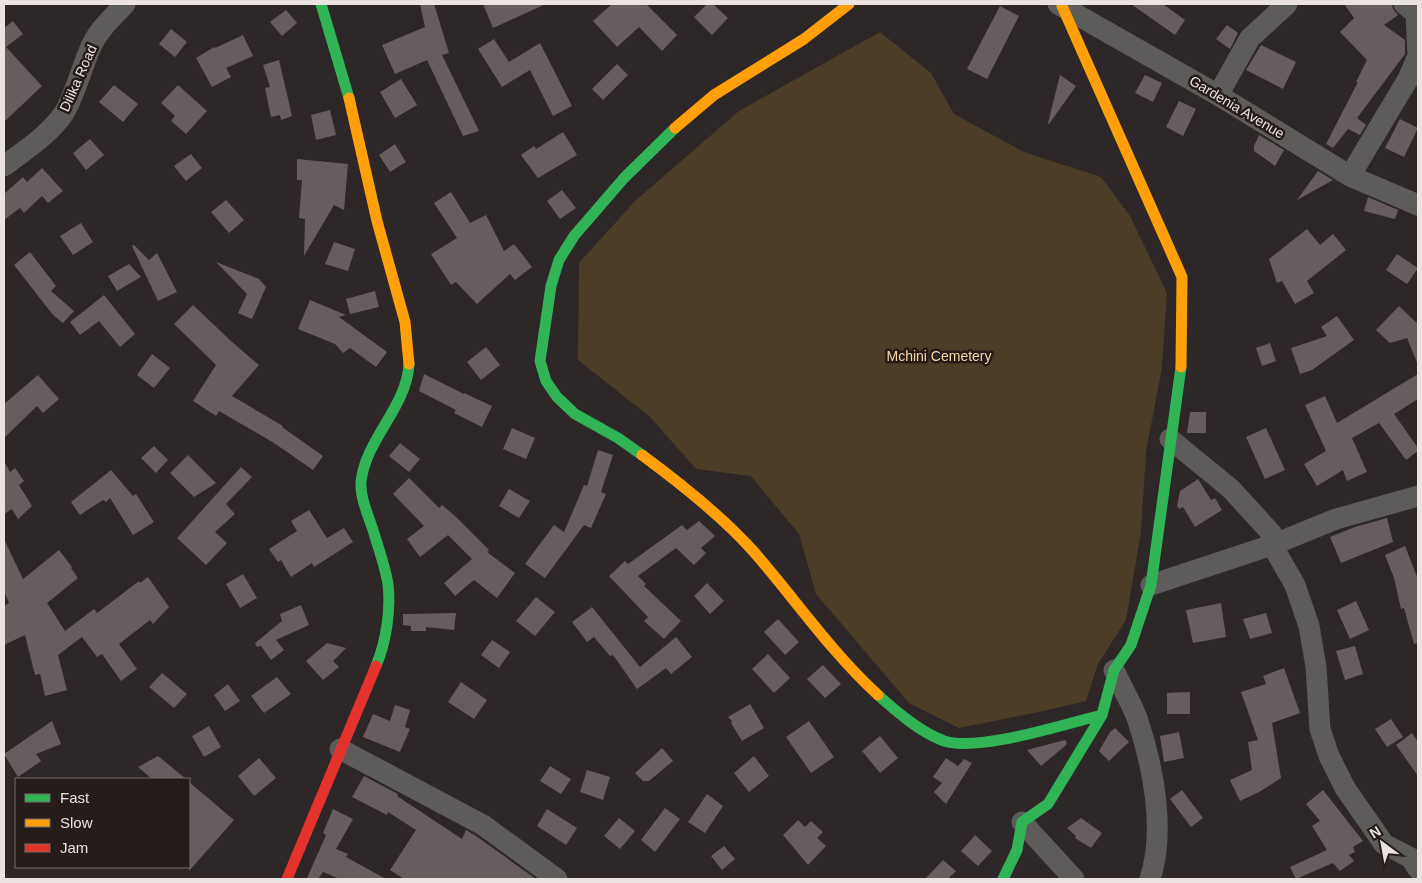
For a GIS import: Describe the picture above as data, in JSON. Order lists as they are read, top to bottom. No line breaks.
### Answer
{"streets":{"street":["Dilika Road","Gardenia Avenue"]},"parks":["Mchini Cemetery"],"legend":["Fast","Slow","Jam"],"north":"top left"}
